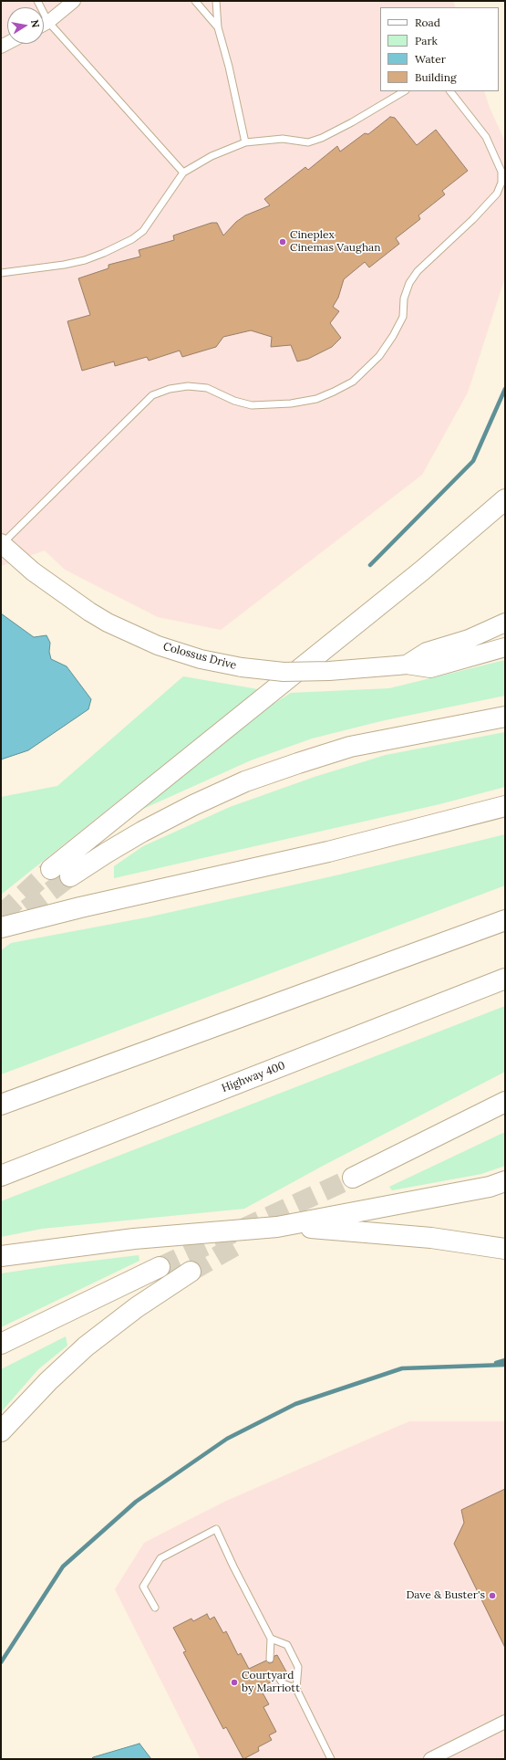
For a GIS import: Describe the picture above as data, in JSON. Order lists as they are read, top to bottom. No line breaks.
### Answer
{"streets":{"highway":["Highway 400"],"street":["Colossus Drive"]},"places":["Cineplex Cinemas Vaughan","Dave & Buster's","Courtyard by Marriott"],"legend":["Road","Park","Water","Building"],"north":"right"}
